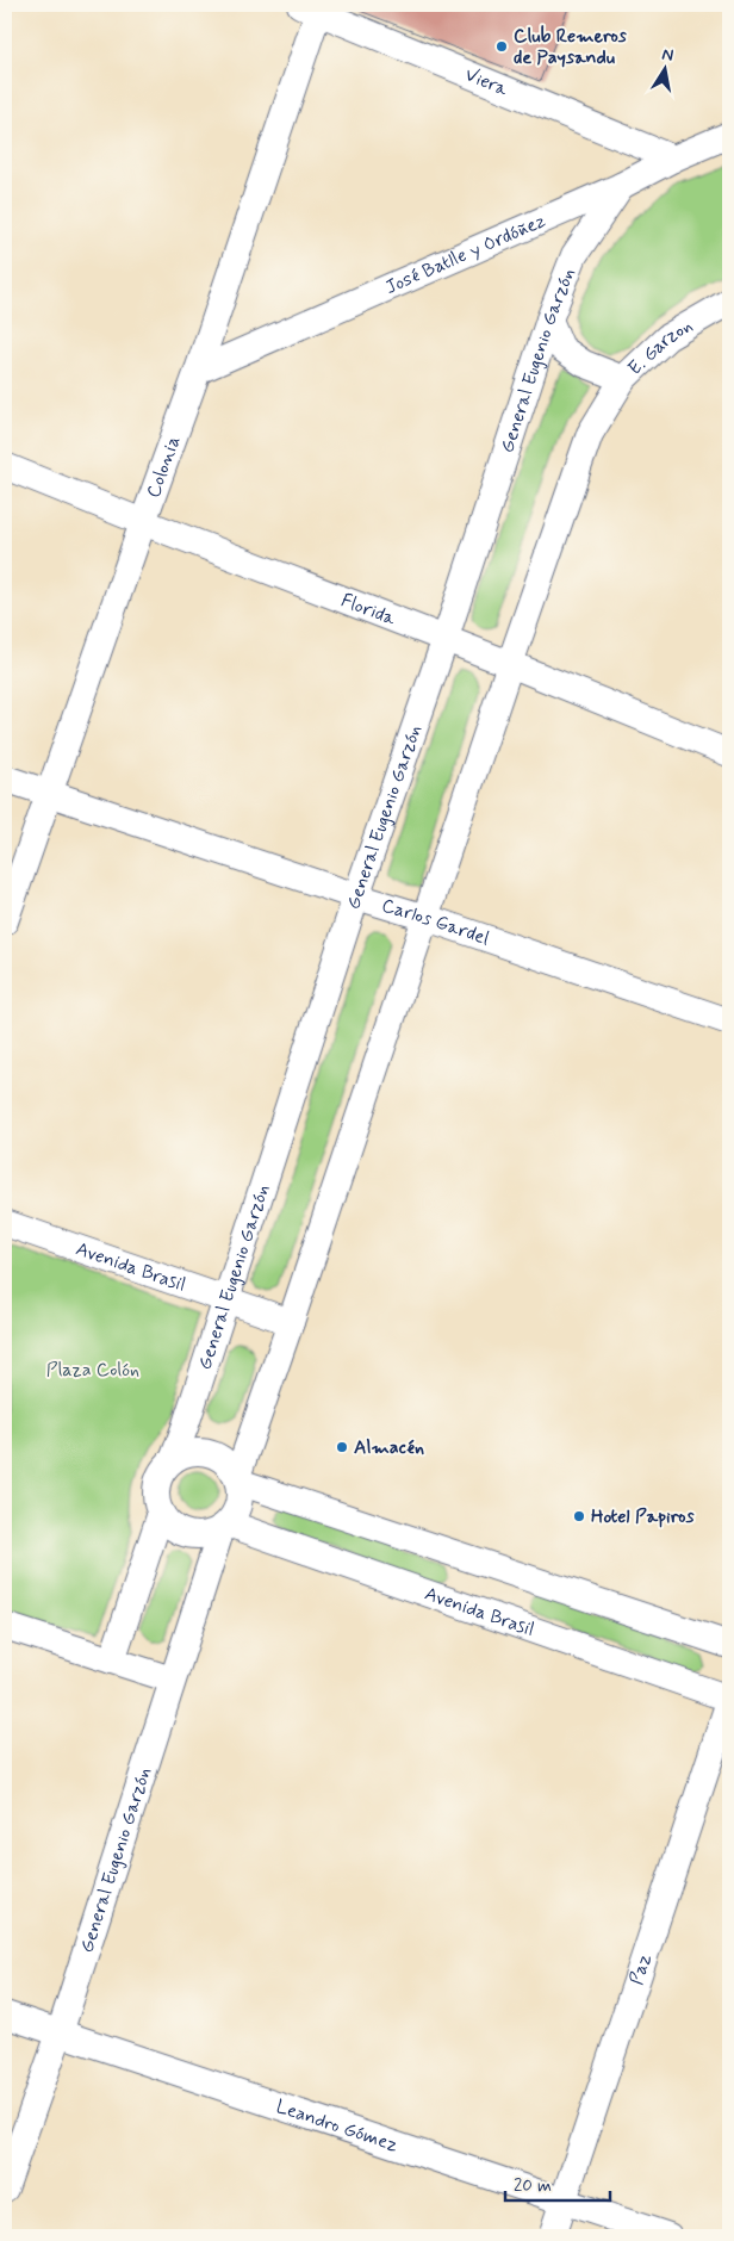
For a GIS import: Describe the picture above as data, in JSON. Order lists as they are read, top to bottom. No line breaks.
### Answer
{"streets":{"street":["Viera","José Batlle y Ordóñez","E. Garzon","General Eugenio Garzón","Colonia","Florida","Carlos Gardel","Avenida Brasil","Paz","Leandro Gómez"]},"crossings":[["Viera","José Batlle y Ordóñez"],["Viera","Colonia"],["José Batlle y Ordóñez","General Eugenio Garzón"],["José Batlle y Ordóñez","Colonia"],["General Eugenio Garzón","Florida"],["General Eugenio Garzón","Carlos Gardel"],["General Eugenio Garzón","Avenida Brasil"],["General Eugenio Garzón","Leandro Gómez"],["Colonia","Florida"],["Colonia","Carlos Gardel"],["Avenida Brasil","Paz"],["Paz","Leandro Gómez"]],"parks":["Plaza Colón"],"places":["Club Remeros de Paysandu","Almacén","Hotel Papiros"],"scale_bar":"20 m","north":"top"}
